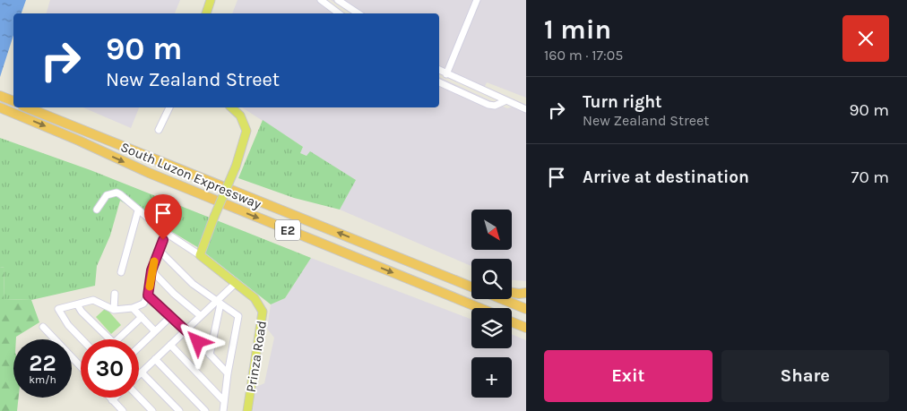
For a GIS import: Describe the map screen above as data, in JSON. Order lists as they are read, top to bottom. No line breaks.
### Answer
{"streets":{"highway":["South Luzon Expressway","E2"],"main road":["Prinza Road"]},"north":"bottom right","page":{"heading":["1 min","160 m · 17:05"],"turn":["90 m","New Zealand Street"],"list":[{"name":"Turn right","note":"New Zealand Street","value":"90 m"},{"name":"Arrive at destination","value":"70 m"}],"map_buttons":"+","speed":"22 km/h","limit":"30","buttons":["Exit","Share"]}}
